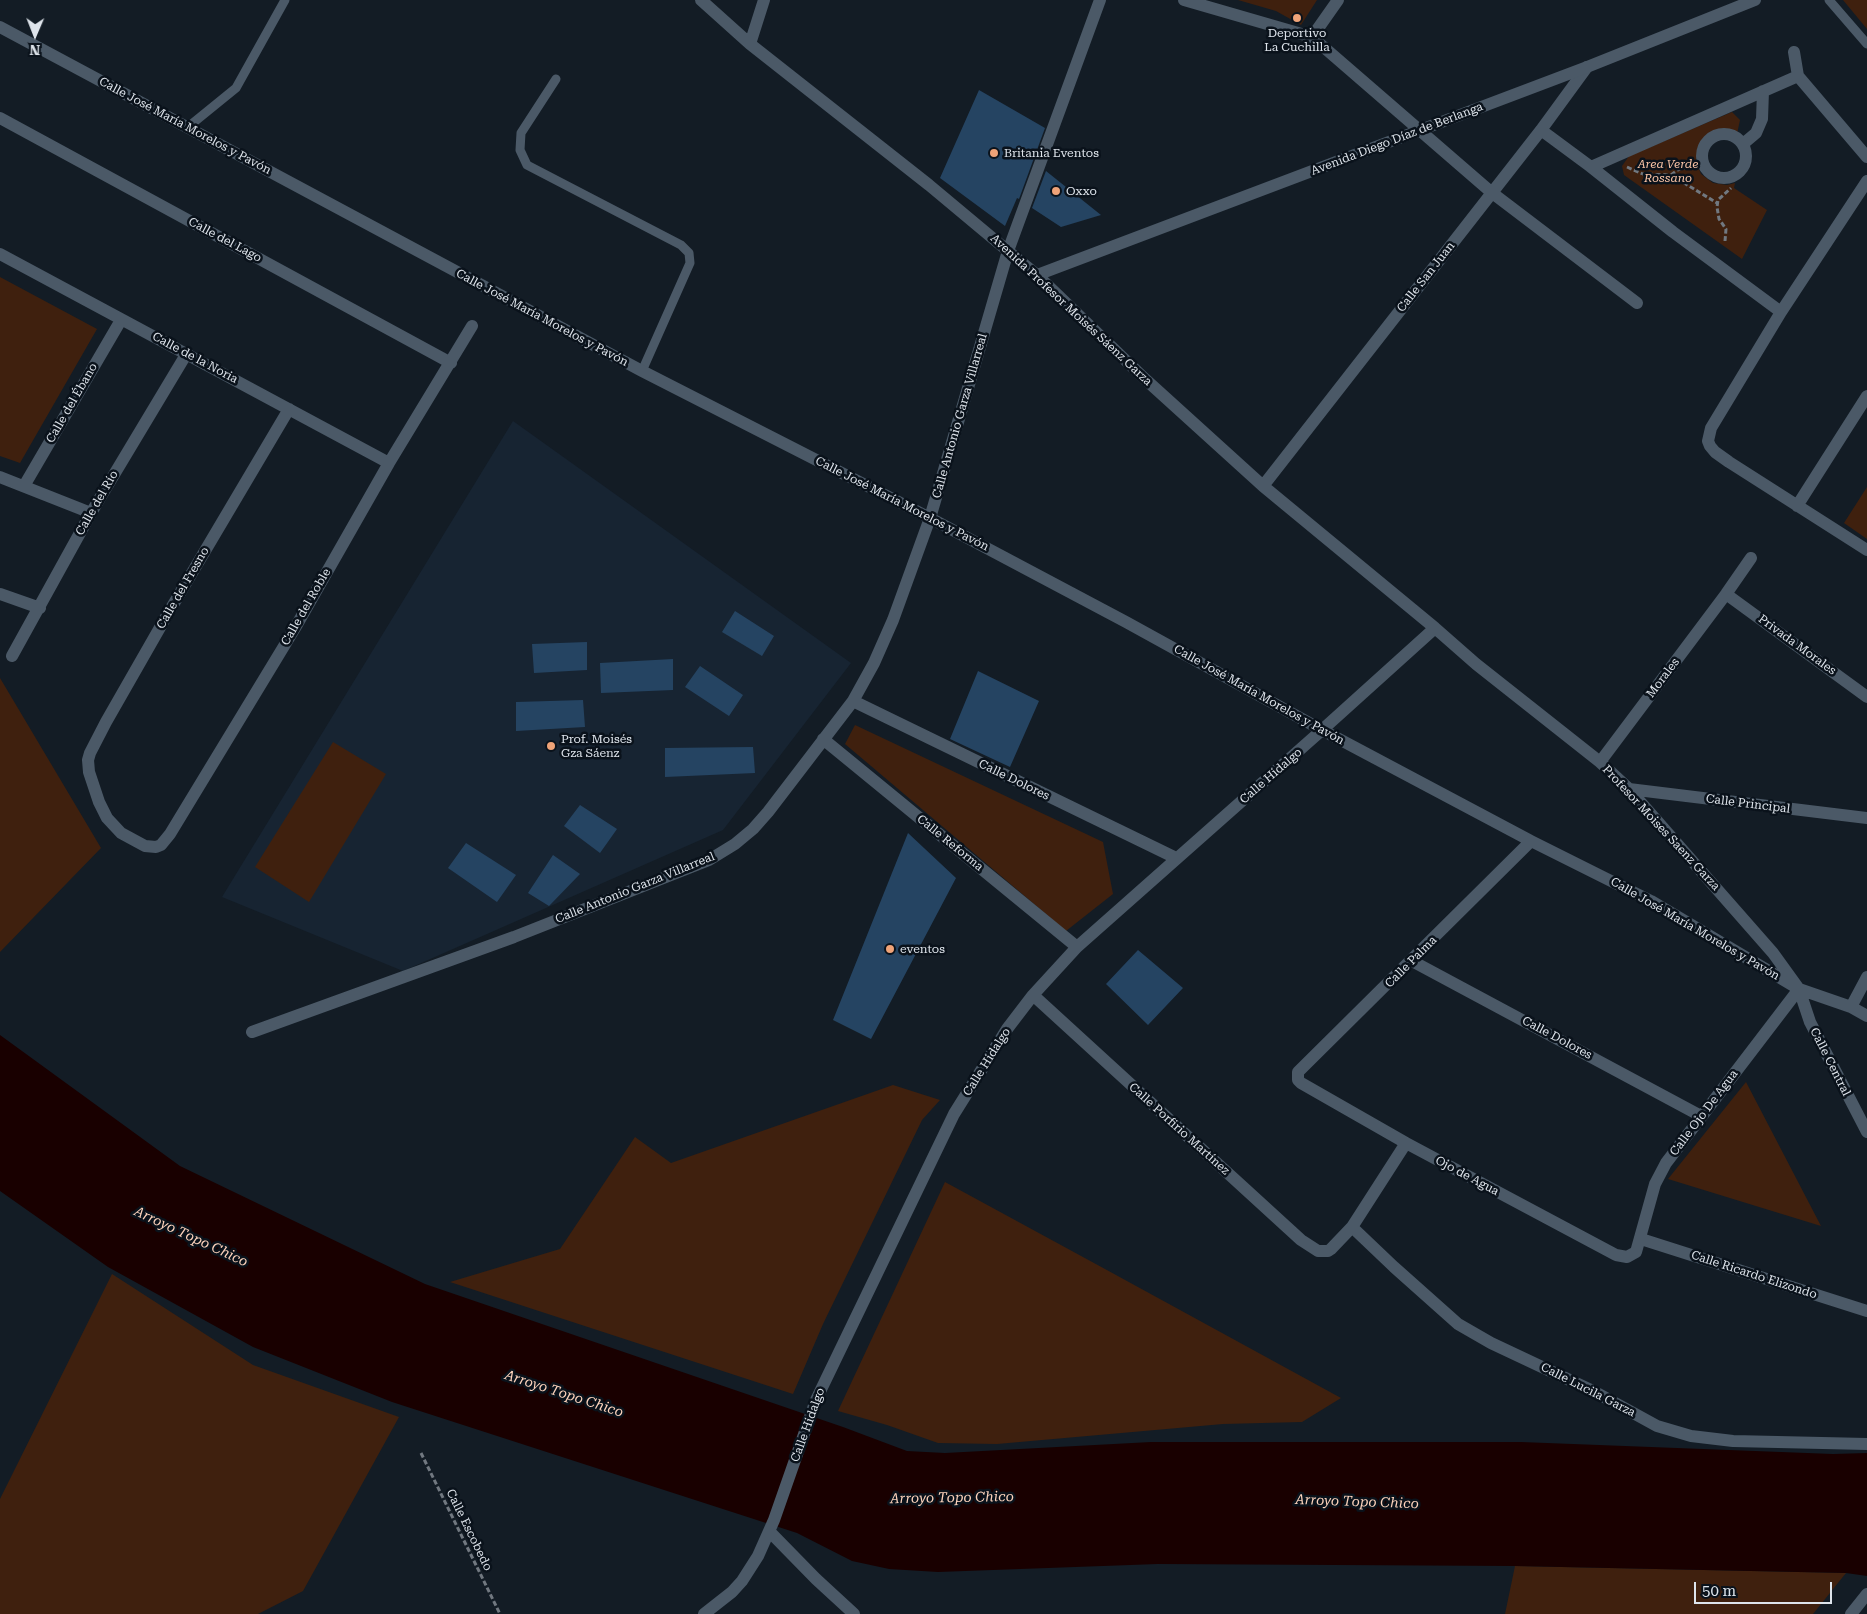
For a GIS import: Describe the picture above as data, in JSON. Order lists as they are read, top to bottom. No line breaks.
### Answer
{"streets":{"street":["Calle José María Morelos y Pavón","Avenida Diego Díaz de Berlanga","Calle del Lago","Calle San Juan","Avenida Profesor Moisés Sáenz Garza","Calle de la Noria","Calle del Ébano","Calle Antonio Garza Villarreal","Calle del Río","Calle del Fresno","Calle del Roble","Privada Morales","Morales","Calle Hidalgo","Calle Dolores","Calle Principal","Profesor Moises Saenz Garza","Calle Reforma","Calle Palma","Calle Central","Calle Ojo De Agua","Calle Porfirio Martínez","Ojo de Agua","Calle Ricardo Elizondo","Calle Lucila Garza"],"path":["Calle Escobedo"]},"crossings":[["Calle José María Morelos y Pavón","Calle Antonio Garza Villarreal"],["Calle José María Morelos y Pavón","Calle Hidalgo"],["Calle José María Morelos y Pavón","Profesor Moises Saenz Garza"],["Calle José María Morelos y Pavón","Calle Palma"],["Calle José María Morelos y Pavón","Calle Central"],["Calle José María Morelos y Pavón","Calle Ojo De Agua"],["Avenida Diego Díaz de Berlanga","Calle San Juan"],["Avenida Diego Díaz de Berlanga","Avenida Profesor Moisés Sáenz Garza"],["Calle del Lago","Calle del Roble"],["Calle San Juan","Avenida Profesor Moisés Sáenz Garza"],["Avenida Profesor Moisés Sáenz Garza","Calle Antonio Garza Villarreal"],["Avenida Profesor Moisés Sáenz Garza","Calle Hidalgo"],["Avenida Profesor Moisés Sáenz Garza","Profesor Moises Saenz Garza"],["Calle de la Noria","Calle del Ébano"],["Calle de la Noria","Calle del Río"],["Calle de la Noria","Calle del Fresno"],["Calle de la Noria","Calle del Roble"],["Calle Antonio Garza Villarreal","Calle Dolores"],["Calle Antonio Garza Villarreal","Calle Reforma"],["Calle del Fresno","Calle del Roble"],["Privada Morales","Morales"],["Morales","Profesor Moises Saenz Garza"],["Calle Hidalgo","Calle Dolores"],["Calle Hidalgo","Profesor Moises Saenz Garza"],["Calle Hidalgo","Calle Reforma"],["Calle Hidalgo","Calle Porfirio Martínez"],["Calle Dolores","Calle Palma"],["Calle Dolores","Calle Ojo De Agua"],["Calle Principal","Profesor Moises Saenz Garza"],["Profesor Moises Saenz Garza","Calle Central"],["Profesor Moises Saenz Garza","Calle Ojo De Agua"],["Calle Palma","Ojo de Agua"],["Calle Central","Calle Ojo De Agua"],["Calle Ojo De Agua","Ojo de Agua"],["Calle Ojo De Agua","Calle Ricardo Elizondo"],["Calle Porfirio Martínez","Calle Lucila Garza"]],"water":["Arroyo Topo Chico"],"parks":["Area Verde Rossano"],"places":["Deportivo La Cuchilla","Britania Eventos","Oxxo","Prof. Moisés Gza Sáenz","eventos"],"scale_bar":"50 m","north":"bottom"}
